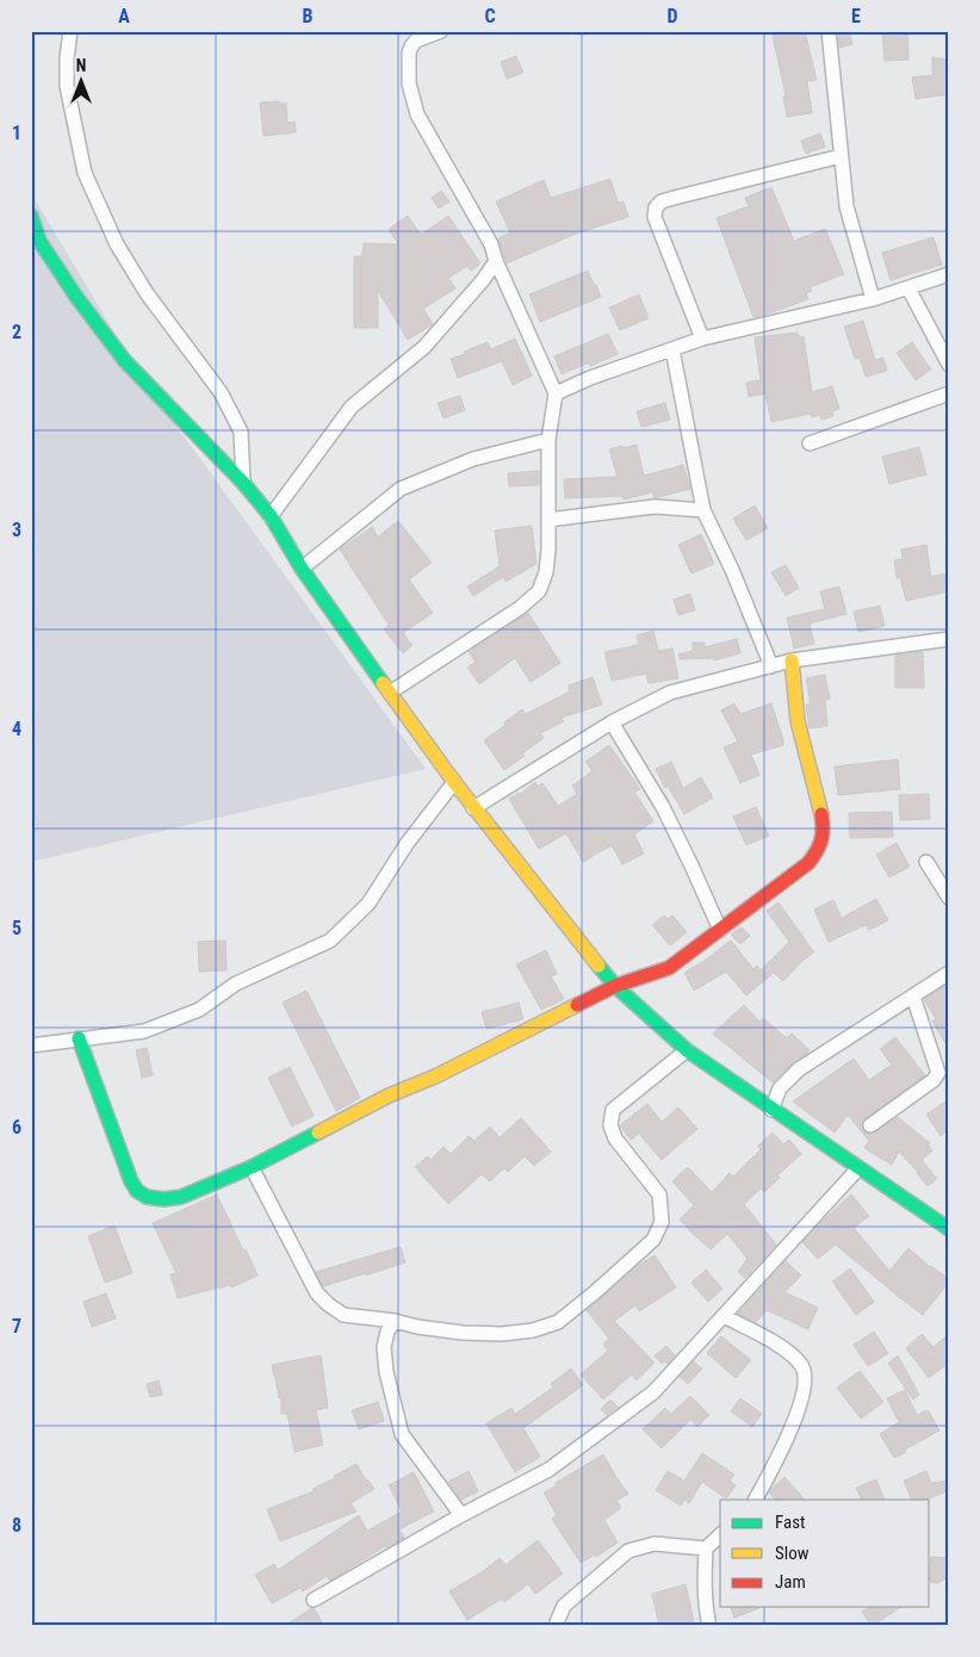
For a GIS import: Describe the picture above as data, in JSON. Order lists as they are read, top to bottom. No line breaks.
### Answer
{"legend":["Fast","Slow","Jam"],"north":"top","grid":{"columns":["A","B","C","D","E"],"rows":["1","2","3","4","5","6","7","8"]}}
